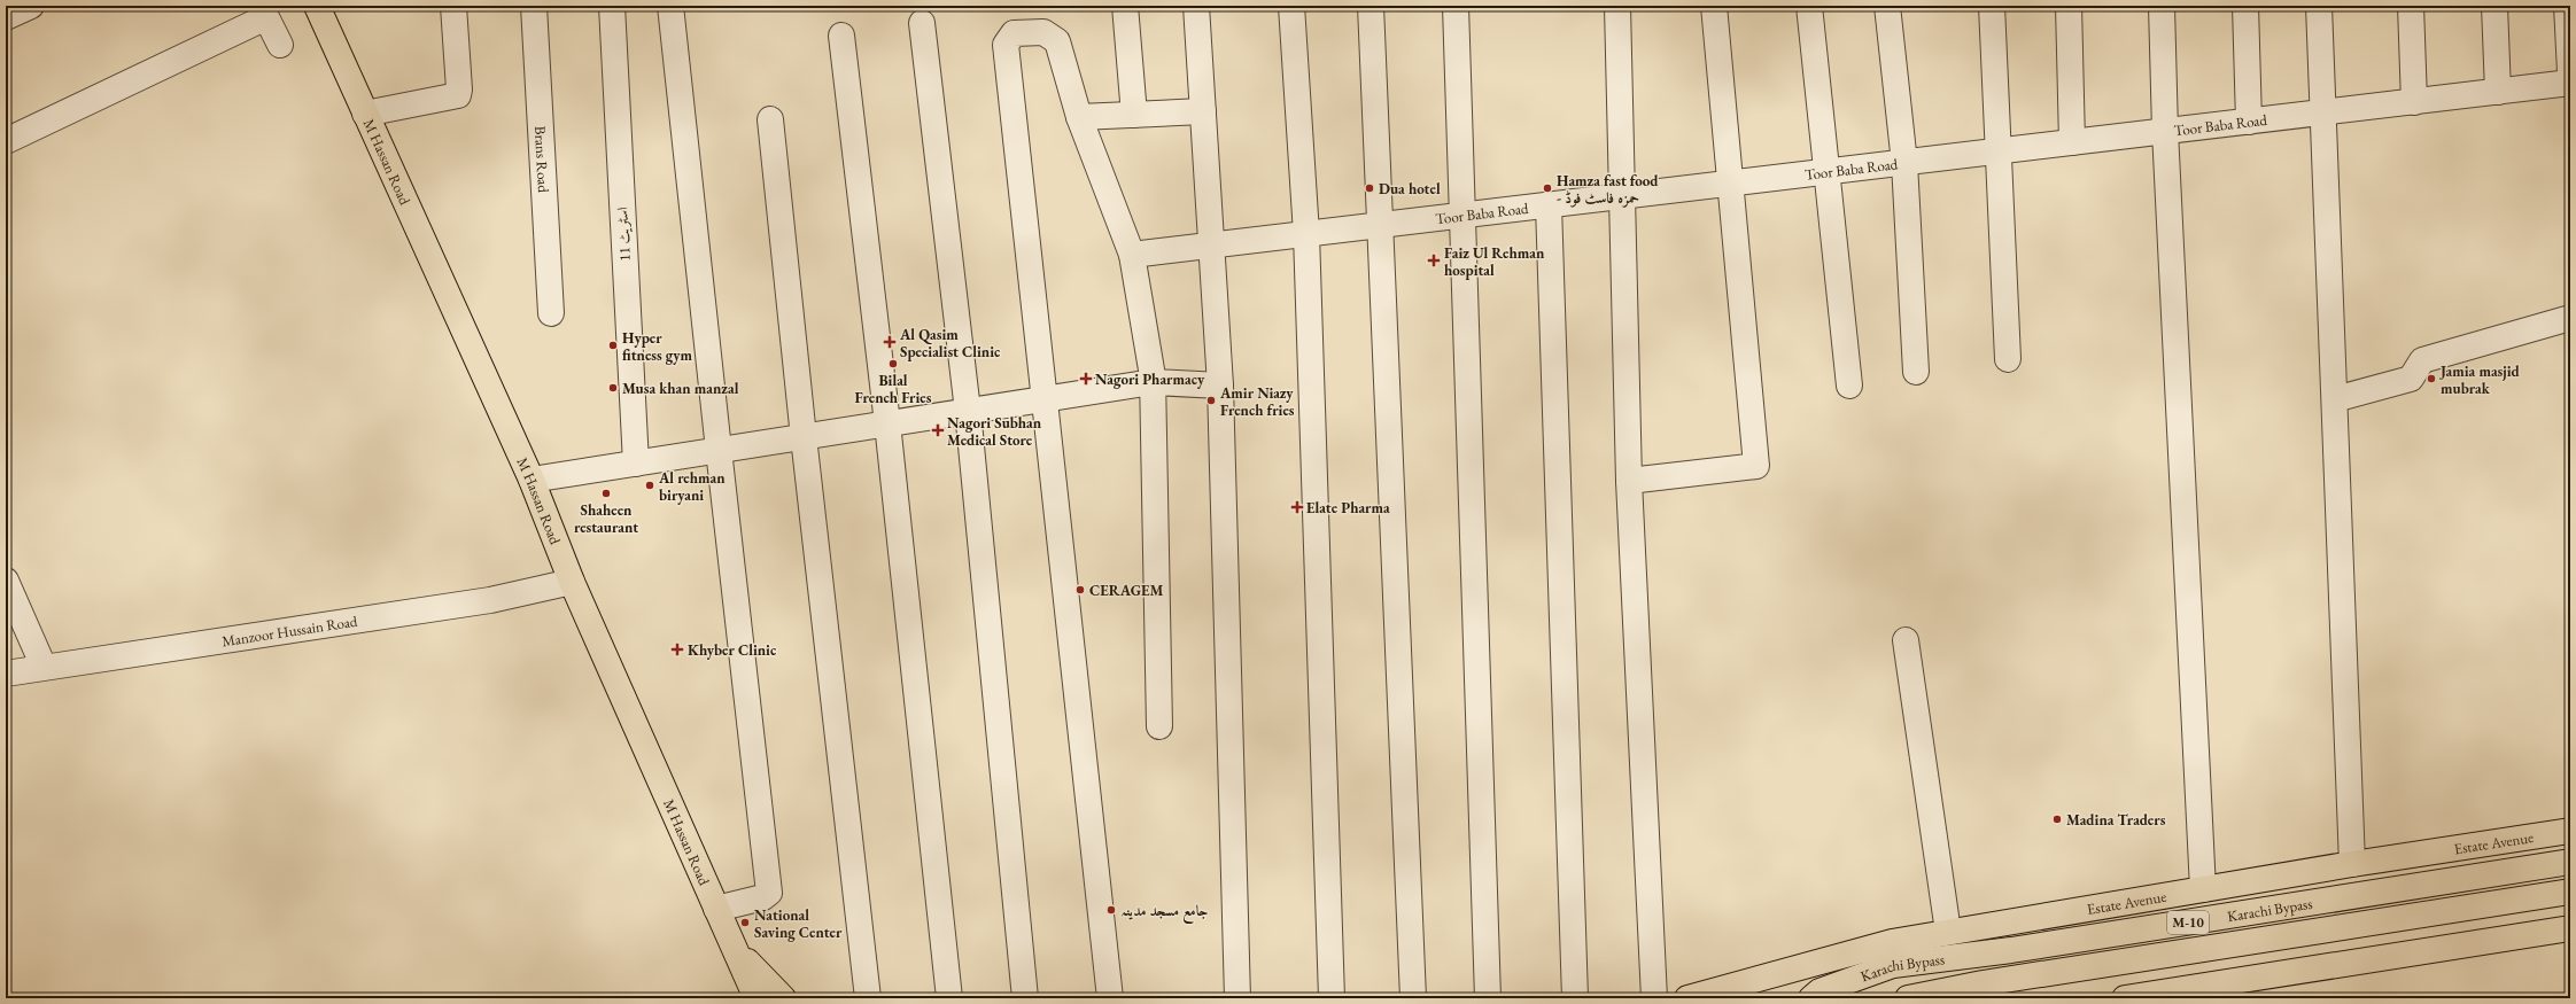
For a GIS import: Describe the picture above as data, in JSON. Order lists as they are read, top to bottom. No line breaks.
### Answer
{"streets":{"main road":["M Hassan Road","Estate Avenue","Karachi Bypass","M-10"],"street":["Toor Baba Road","Brans Road","اسٹریٹ 11","Manzoor Hussain Road"]},"crossings":[["M Hassan Road","Manzoor Hussain Road"]],"places":{"other":["Dua hotel","Hamza fast food - حمزہ فاسٹ فوڈ","Hyper fitness gym","Bilal French Fries","Jamia masjid mubrak","Musa khan manzal","Amir Niazy French fries","Al rehman biryani","Shaheen restaurant","CERAGEM","Madina Traders","جامع مسجد مدینہ","National Saving Center"],"health":["Faiz Ul Rehman hospital","Al Qasim Specialist Clinic","Nagori Pharmacy","Nagori Subhan Medical Store","Elate Pharma","Khyber Clinic"]}}
